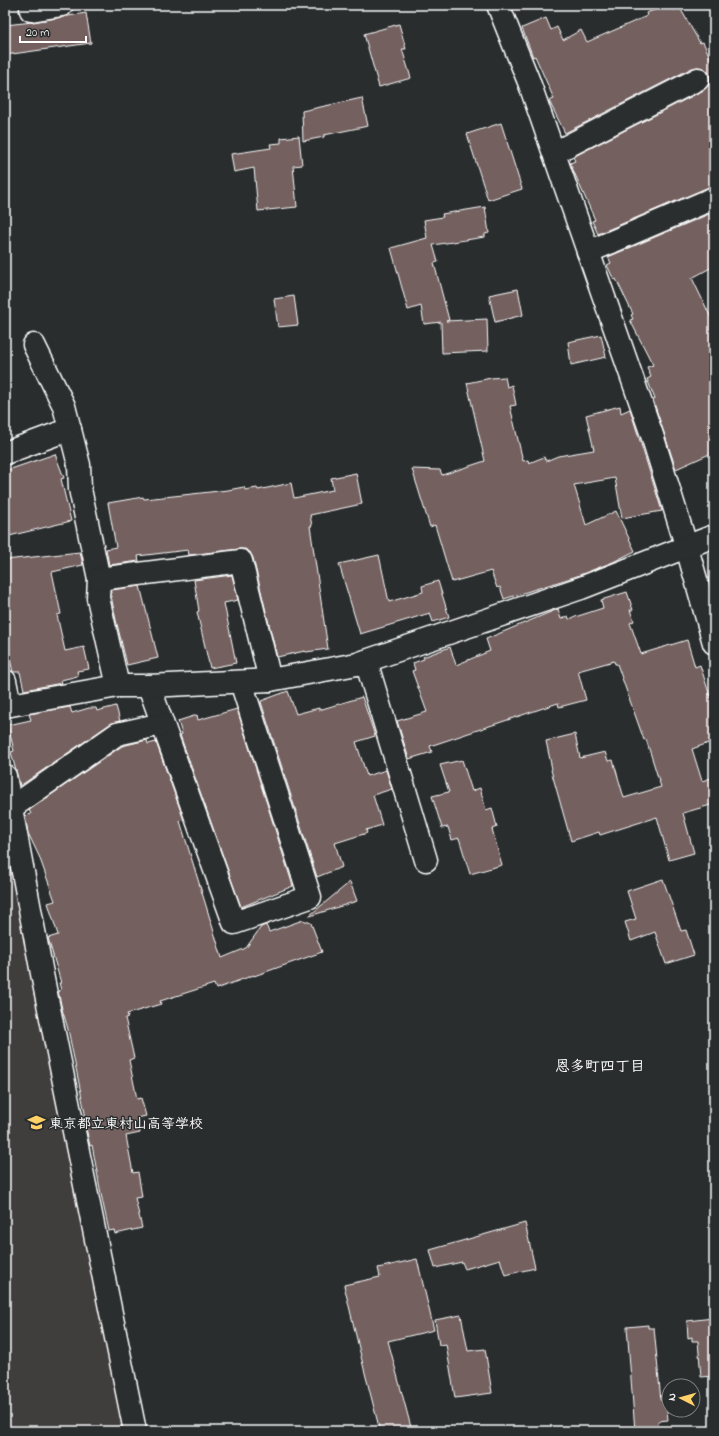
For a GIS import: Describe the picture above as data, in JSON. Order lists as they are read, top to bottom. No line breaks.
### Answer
{"districts":["恩多町四丁目"],"places":{"school or university":["東京都立東村山高等学校"]},"scale_bar":"20 m","north":"left"}
